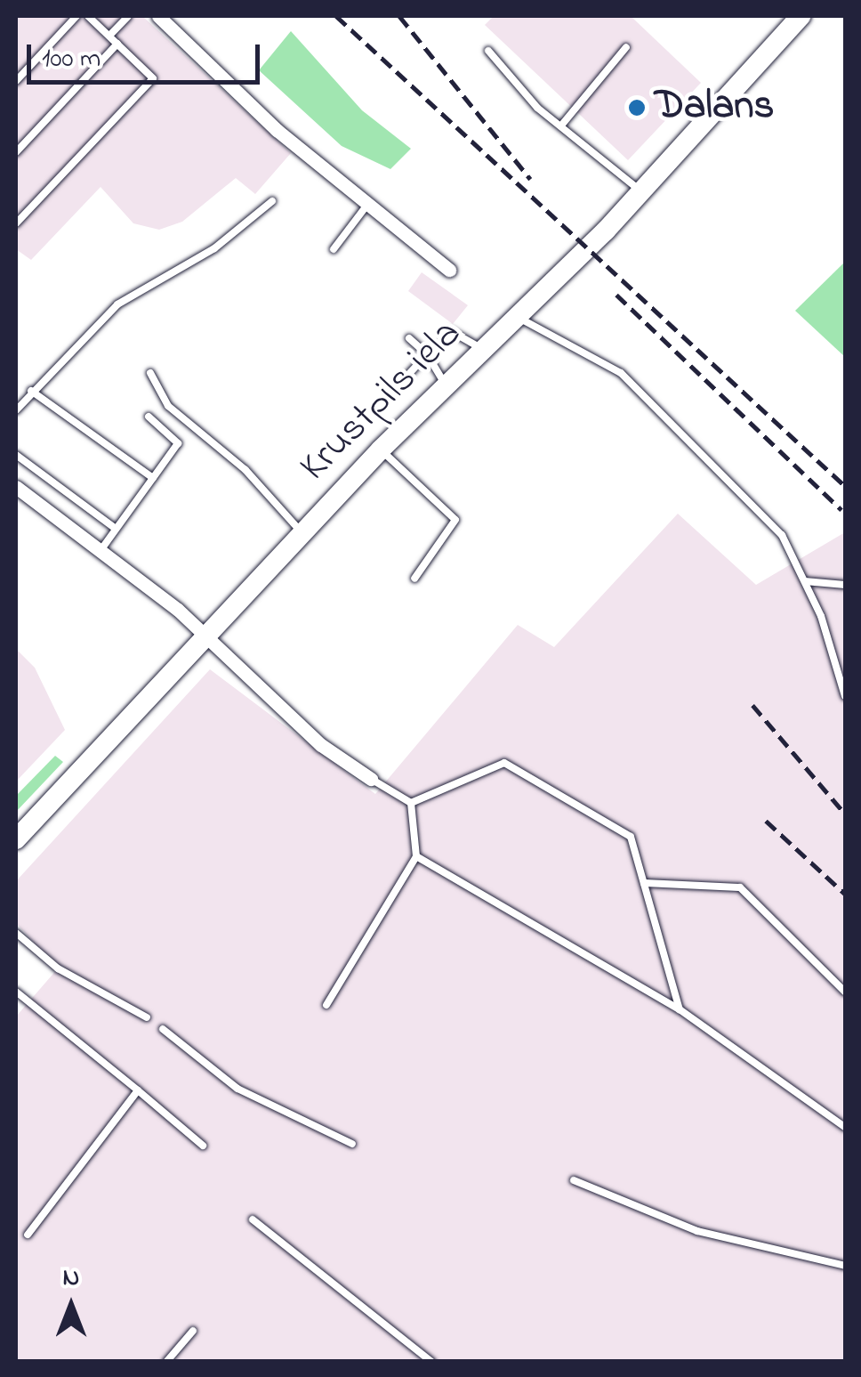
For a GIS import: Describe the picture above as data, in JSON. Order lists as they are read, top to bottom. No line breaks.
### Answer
{"streets":{"street":["Krustpils iela"]},"places":["Dalans"],"scale_bar":"100 m","north":"top"}
